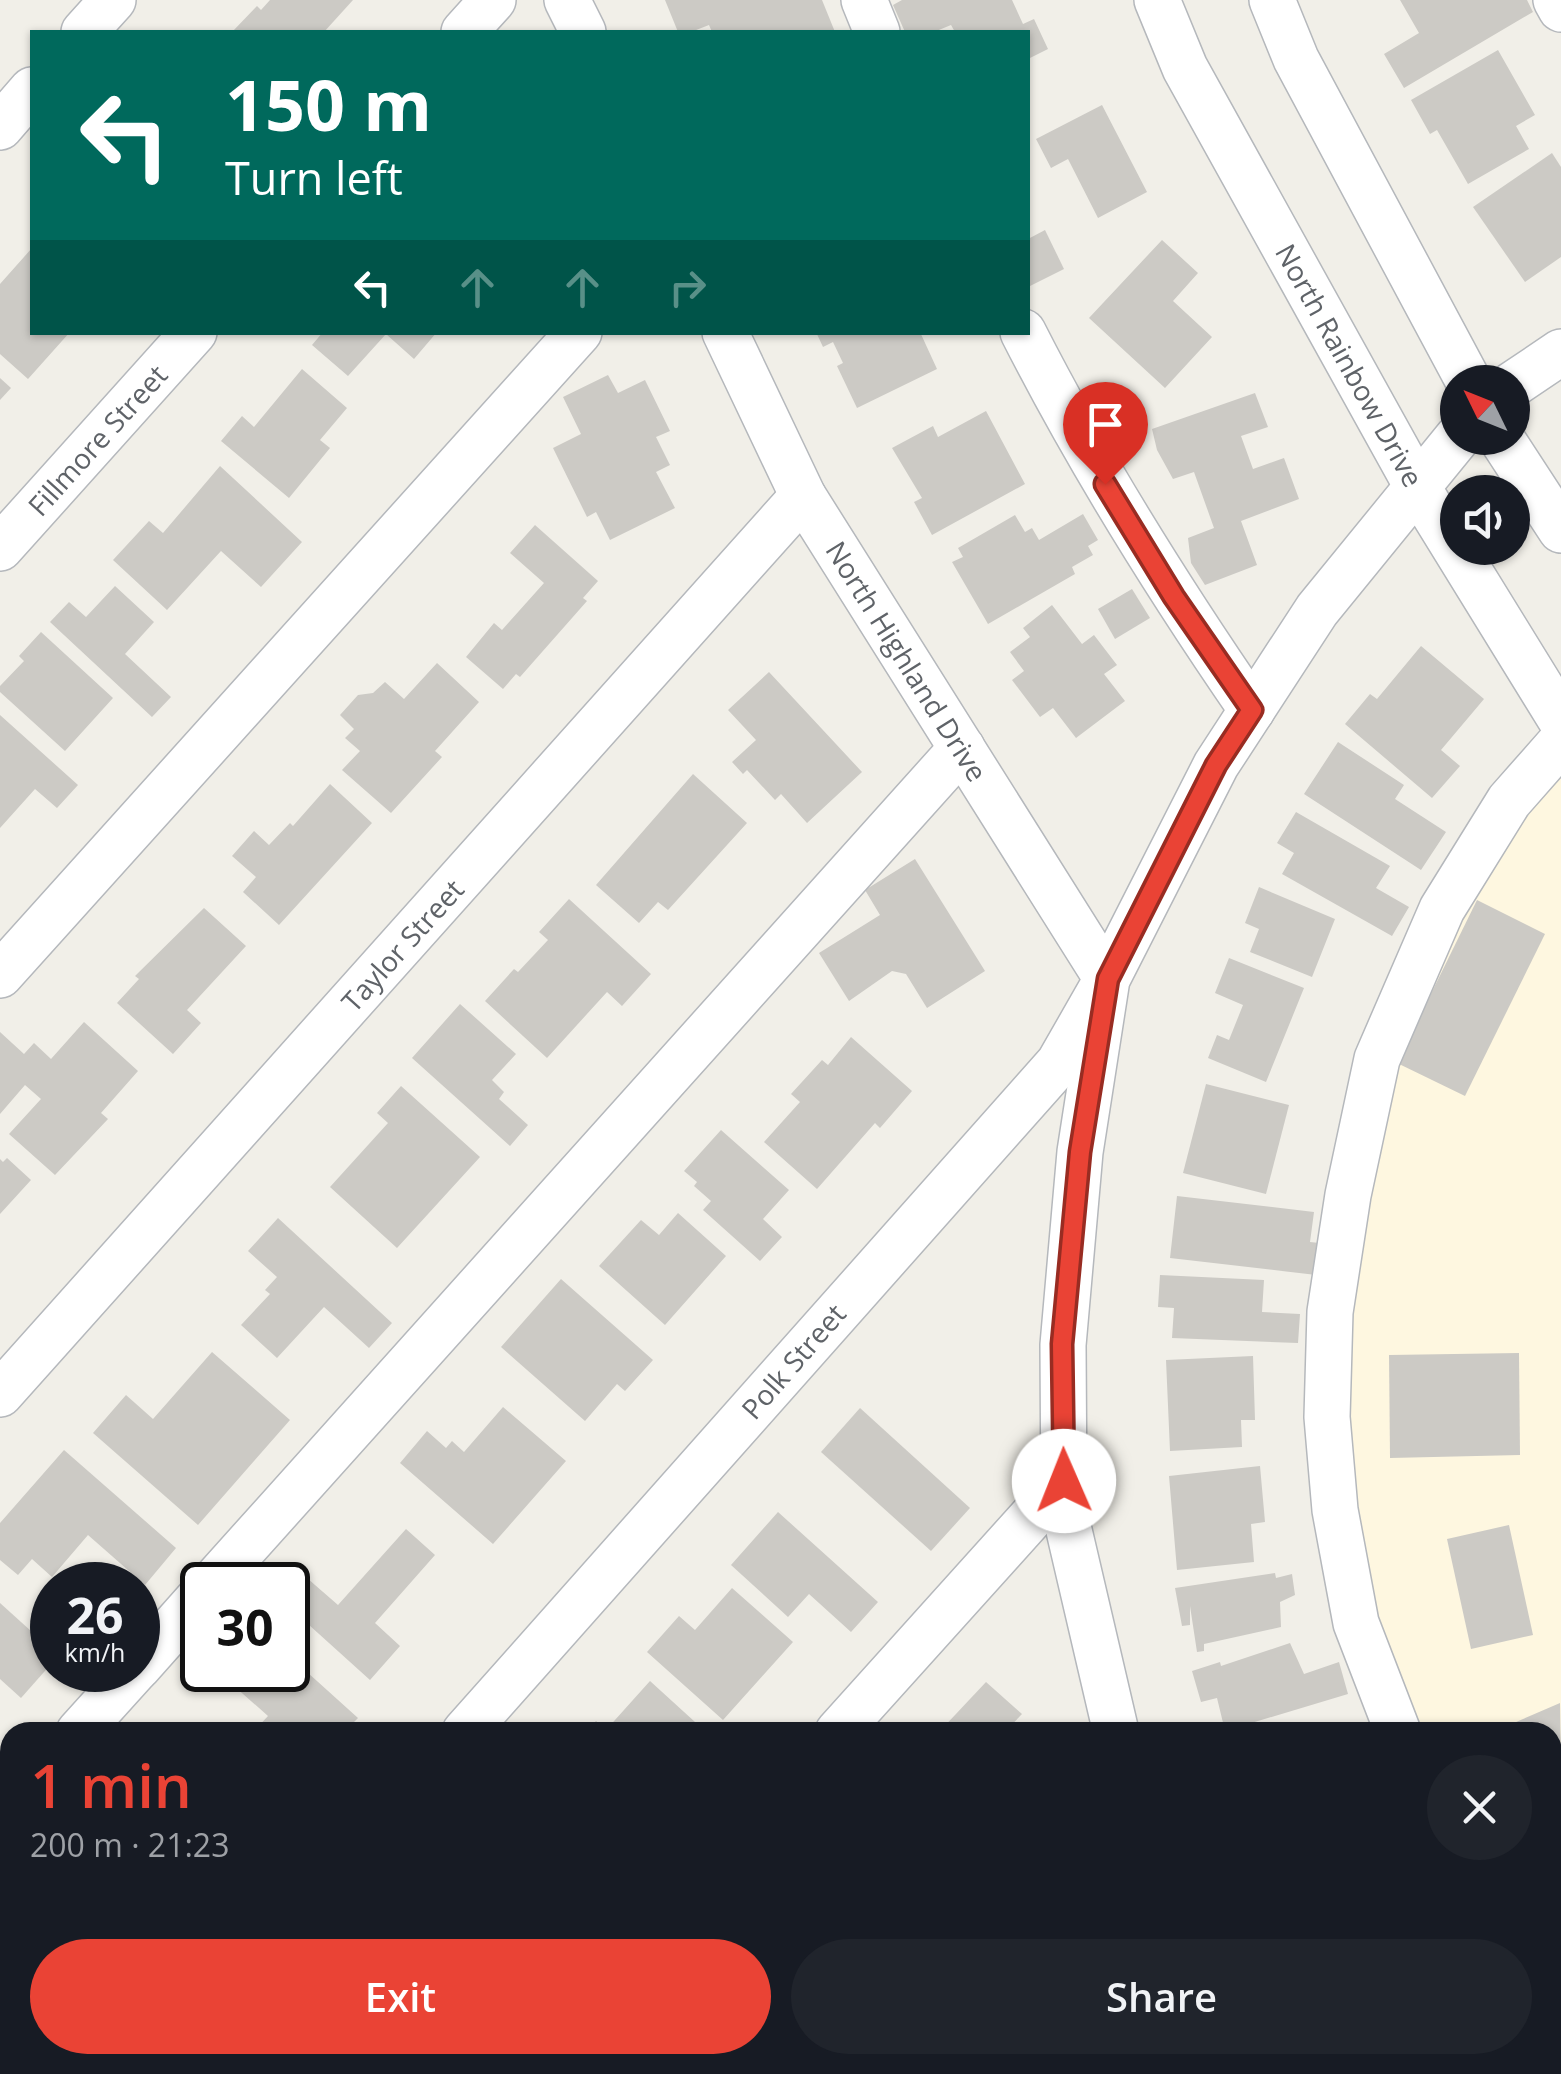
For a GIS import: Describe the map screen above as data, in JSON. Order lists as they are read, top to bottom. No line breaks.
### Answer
{"streets":{"street":["North Rainbow Drive","Fillmore Street","North Highland Drive","Taylor Street","Polk Street"]},"crossings":[["North Highland Drive","Taylor Street"],["North Highland Drive","Polk Street"]],"north":"top left","page":{"turn":["150 m","Turn left"],"speed":"26 km/h","limit":"30","heading":["1 min","200 m · 21:23"],"buttons":["Exit","Share"]}}
